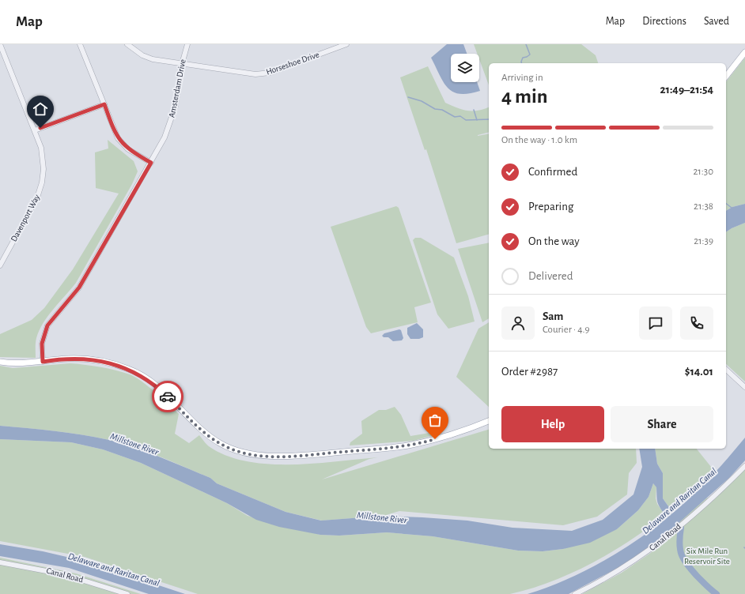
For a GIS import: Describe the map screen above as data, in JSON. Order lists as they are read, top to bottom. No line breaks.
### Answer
{"streets":{"street":["Horseshoe Drive","Amsterdam Drive","Davenport Way","Canal Road"]},"crossings":[["Horseshoe Drive","Amsterdam Drive"]],"water":["Millstone River","Delaware and Raritan Canal"],"parks":["Six Mile Run Reservoir Site"],"page":{"header":"Map","nav":["Map","Directions","Saved"],"heading":["4 min","Arriving in","21:49–21:54"],"panel":["Sam","Courier · 4.9","Order #2987","$14.01"],"bar":"On the way · 1.0 km","list":[["Confirmed","21:30"],["Preparing","21:38"],["On the way","21:39"],"Delivered"],"buttons":["Help","Share"]}}
